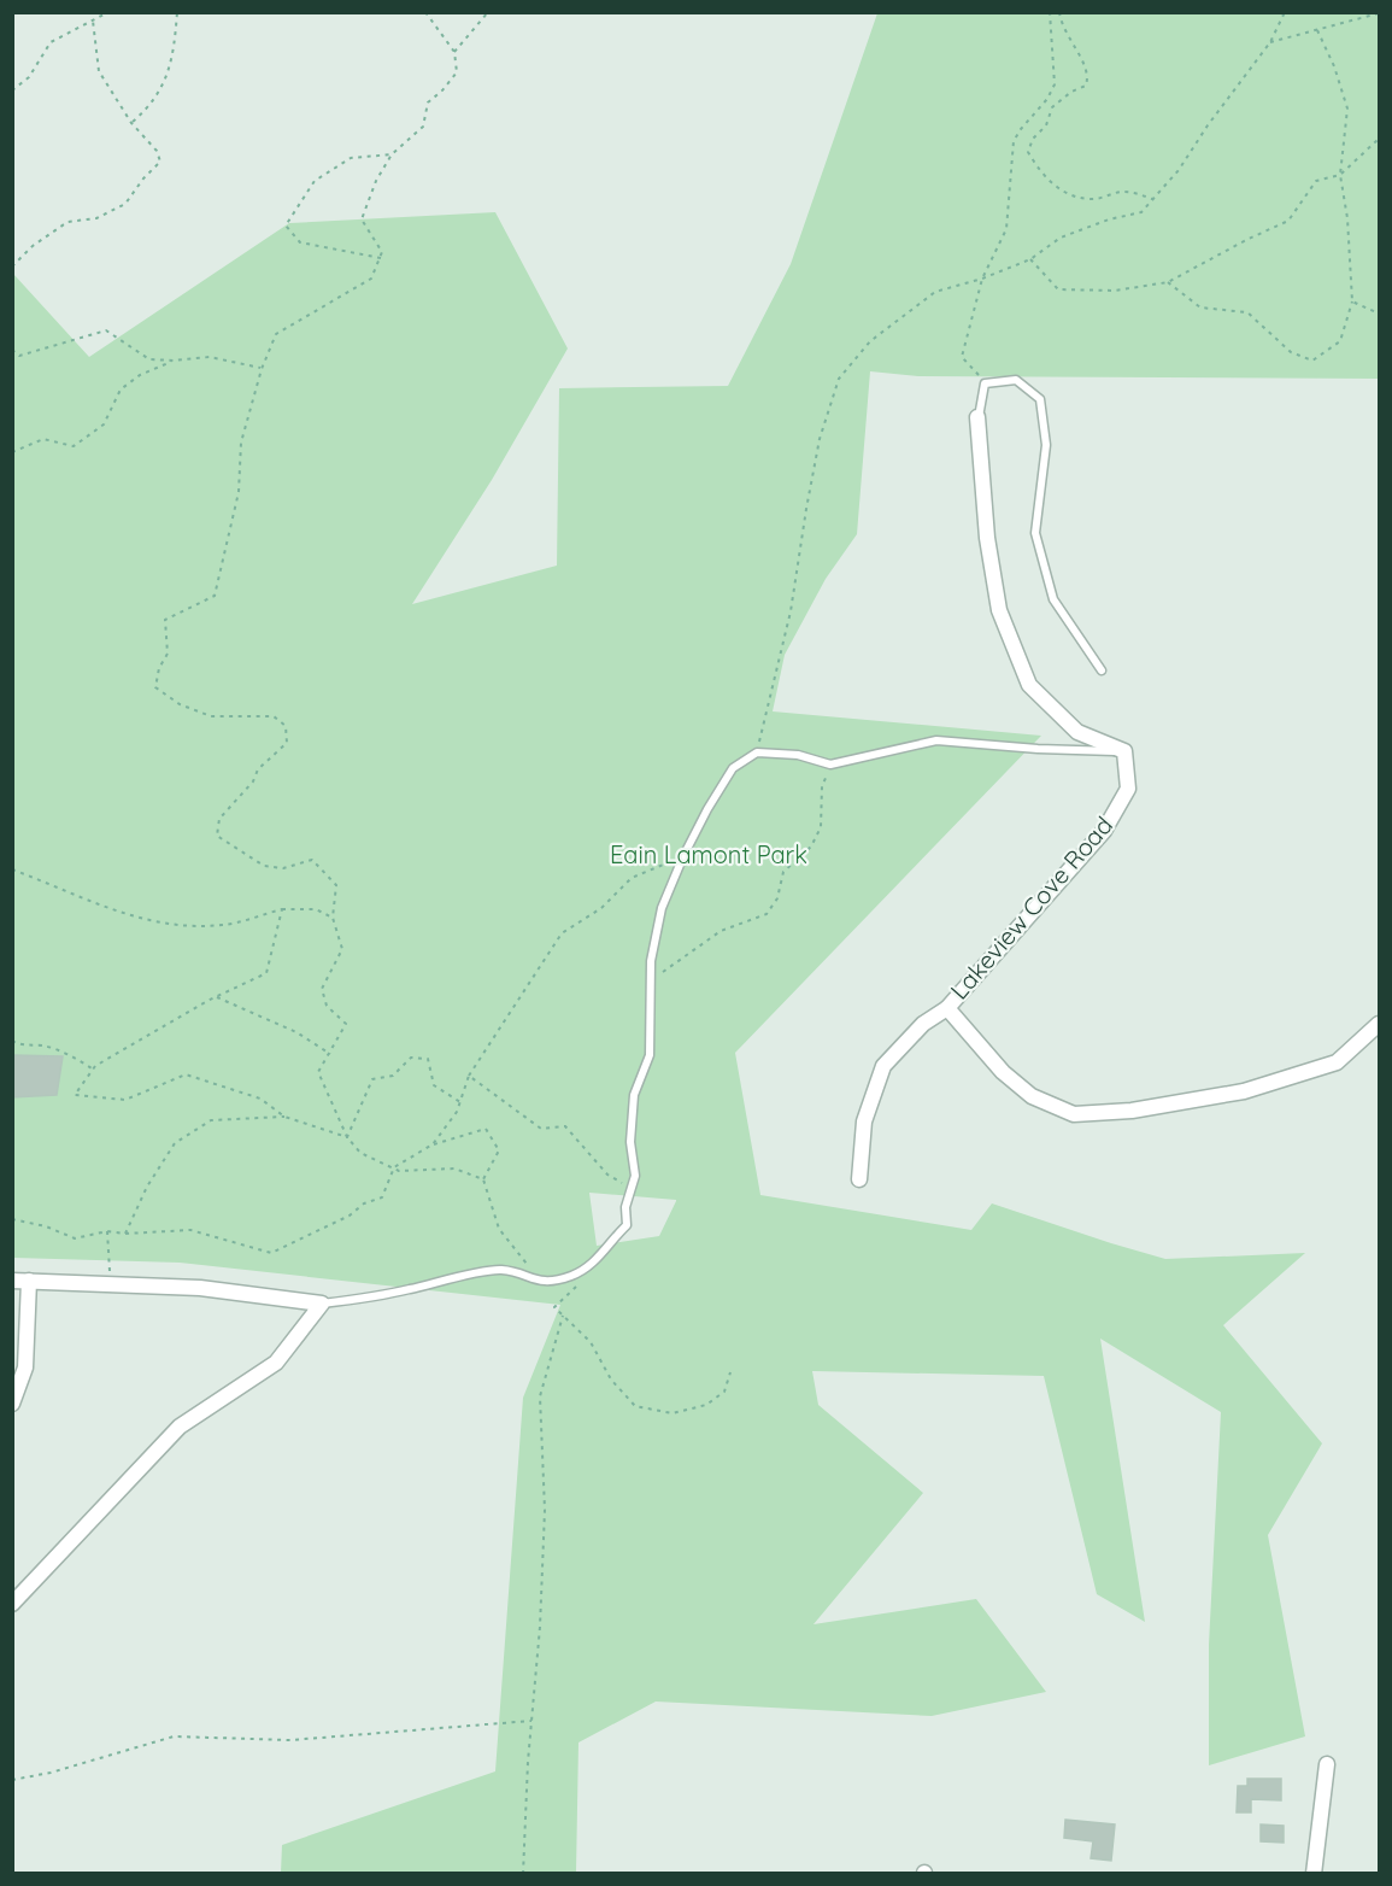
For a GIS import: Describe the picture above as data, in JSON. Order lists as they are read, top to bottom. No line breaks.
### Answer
{"streets":{"street":["Lakeview Cove Road"]},"parks":["Eain Lamont Park"]}
